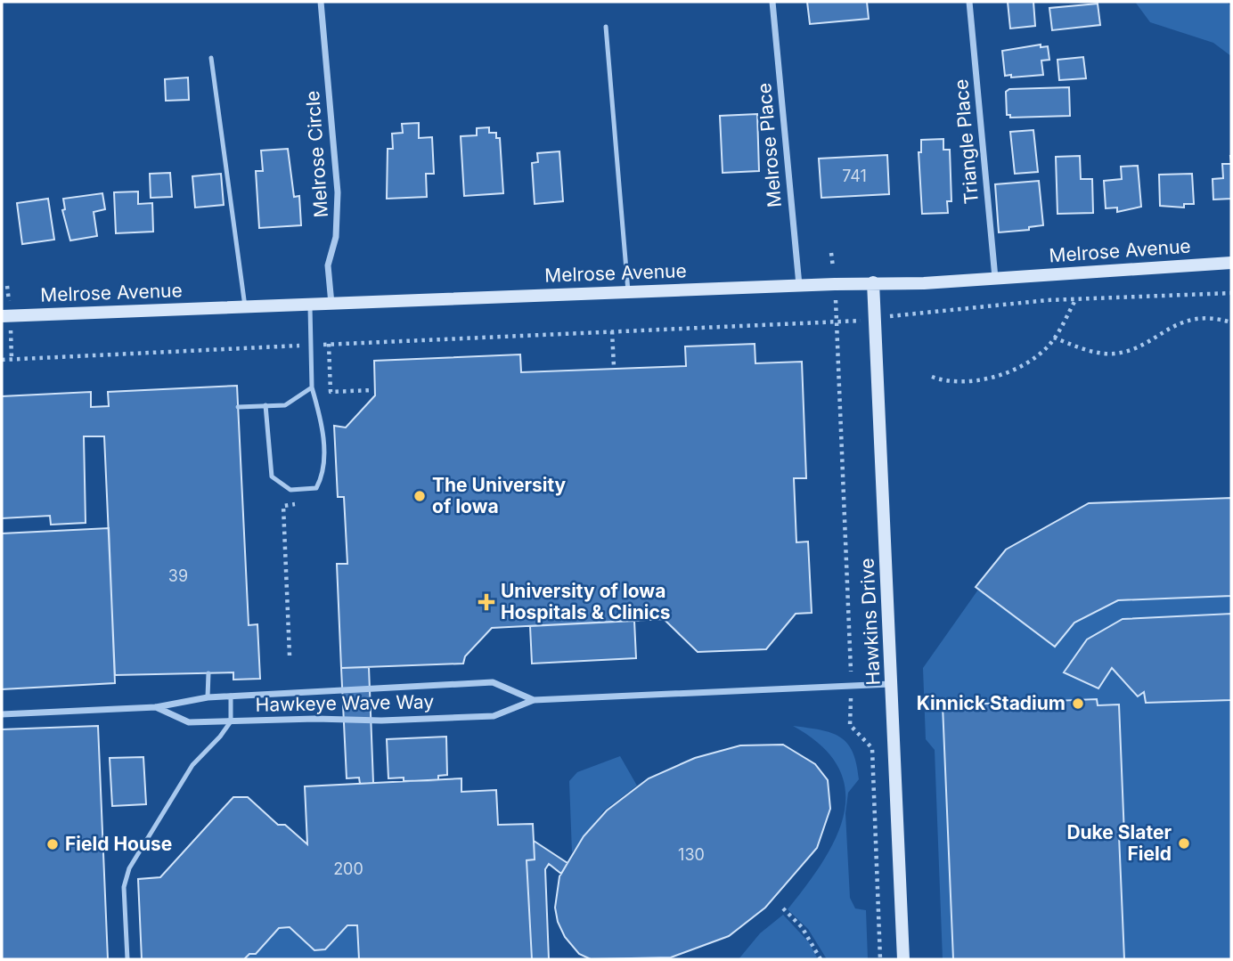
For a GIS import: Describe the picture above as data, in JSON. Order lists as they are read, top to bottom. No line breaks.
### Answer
{"streets":{"main road":["Melrose Avenue","Hawkins Drive"],"street":["Triangle Place","Melrose Place","Melrose Circle","Hawkeye Wave Way"]},"crossings":[["Triangle Place","Melrose Avenue"],["Melrose Place","Melrose Avenue"],["Melrose Circle","Melrose Avenue"],["Melrose Avenue","Hawkins Drive"],["Hawkins Drive","Hawkeye Wave Way"]],"places":{"other":["The University of Iowa","Kinnick Stadium","Duke Slater Field","Field House"],"health":["University of Iowa Hospitals & Clinics"]},"house_numbers":["741","39","130","200"]}
